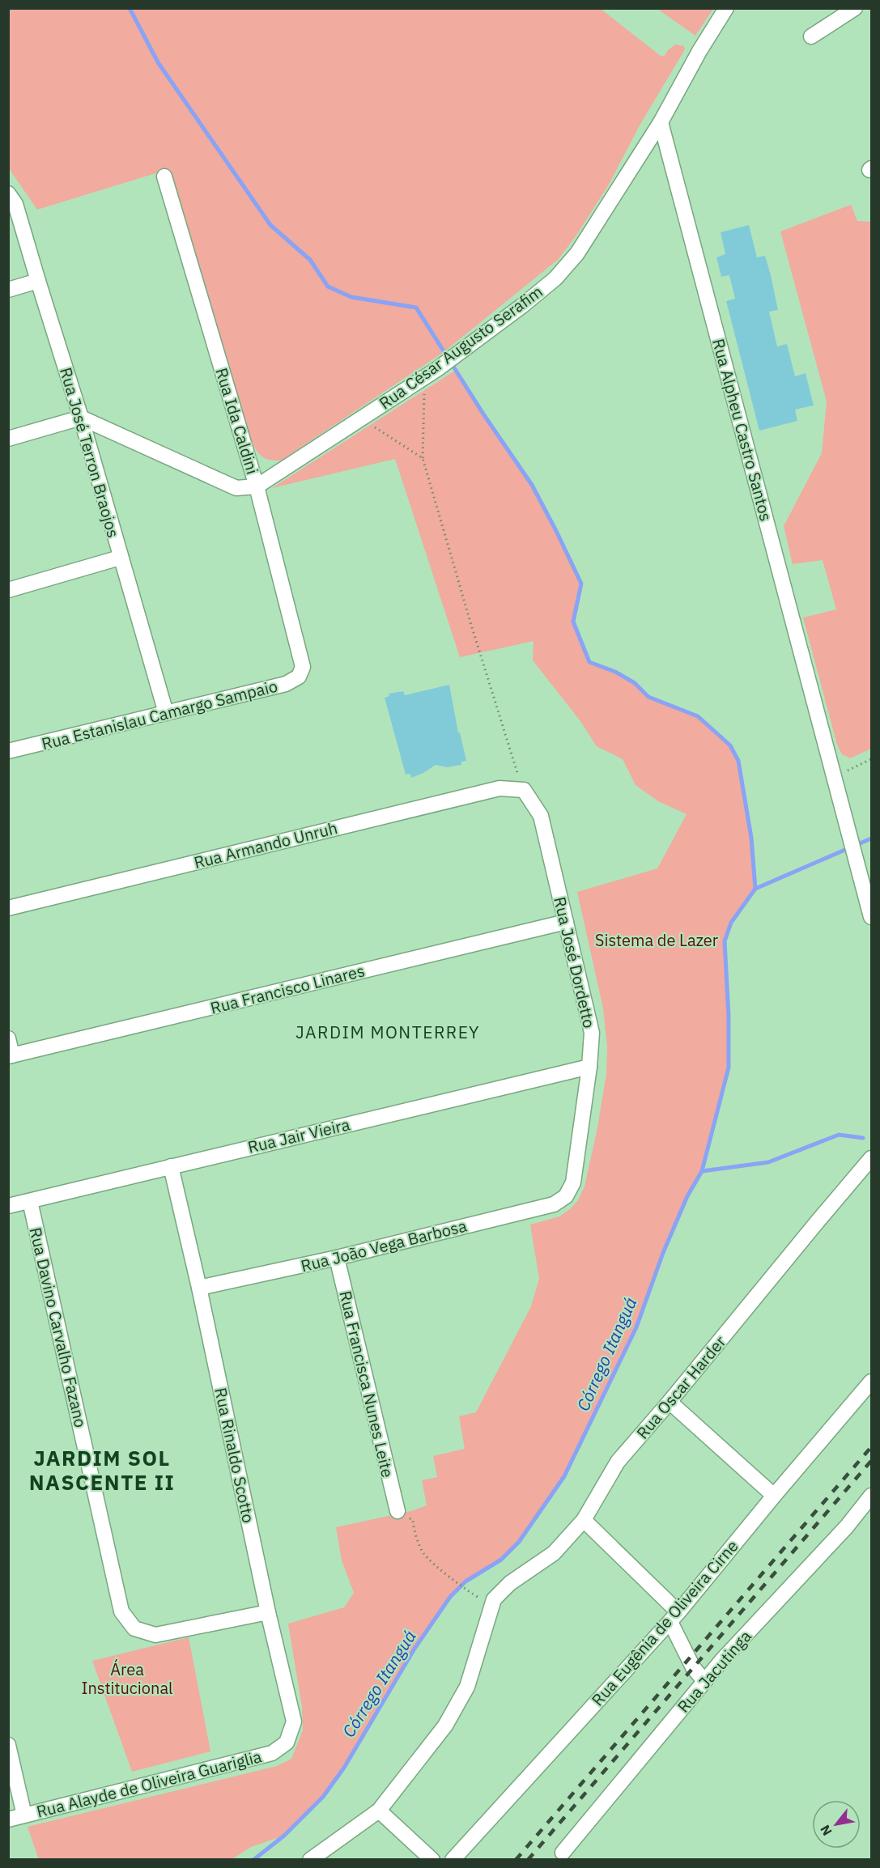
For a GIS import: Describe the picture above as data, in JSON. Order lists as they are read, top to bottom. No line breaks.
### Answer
{"streets":{"street":["Rua César Augusto Serafim","Rua Ida Caldini","Rua Alpheu Castro Santos","Rua José Terron Braojos","Rua Estanislau Camargo Sampaio","Rua Armando Unruh","Rua José Dordetto","Rua Francisco Linares","Rua Jair Vieira","Rua João Vega Barbosa","Rua Davino Carvalho Fazano","Rua Francisca Nunes Leite","Rua Oscar Harder","Rua Rinaldo Scotto","Rua Eugênia de Oliveira Cirne","Rua Jacutinga","Rua Alayde de Oliveira Guariglia"]},"crossings":[["Rua César Augusto Serafim","Rua Ida Caldini"],["Rua César Augusto Serafim","Rua Alpheu Castro Santos"],["Rua Ida Caldini","Rua Estanislau Camargo Sampaio"],["Rua José Terron Braojos","Rua Estanislau Camargo Sampaio"],["Rua Armando Unruh","Rua José Dordetto"],["Rua José Dordetto","Rua Francisco Linares"],["Rua José Dordetto","Rua Jair Vieira"],["Rua José Dordetto","Rua João Vega Barbosa"],["Rua Jair Vieira","Rua Davino Carvalho Fazano"],["Rua Jair Vieira","Rua Rinaldo Scotto"],["Rua João Vega Barbosa","Rua Francisca Nunes Leite"],["Rua João Vega Barbosa","Rua Rinaldo Scotto"],["Rua Davino Carvalho Fazano","Rua Rinaldo Scotto"],["Rua Rinaldo Scotto","Rua Alayde de Oliveira Guariglia"]],"districts":["JARDIM MONTERREY","JARDIM SOL NASCENTE II"],"water":["Córrego Itanguá"],"parks":["Sistema de Lazer","Área Institucional"],"north":"bottom left"}
